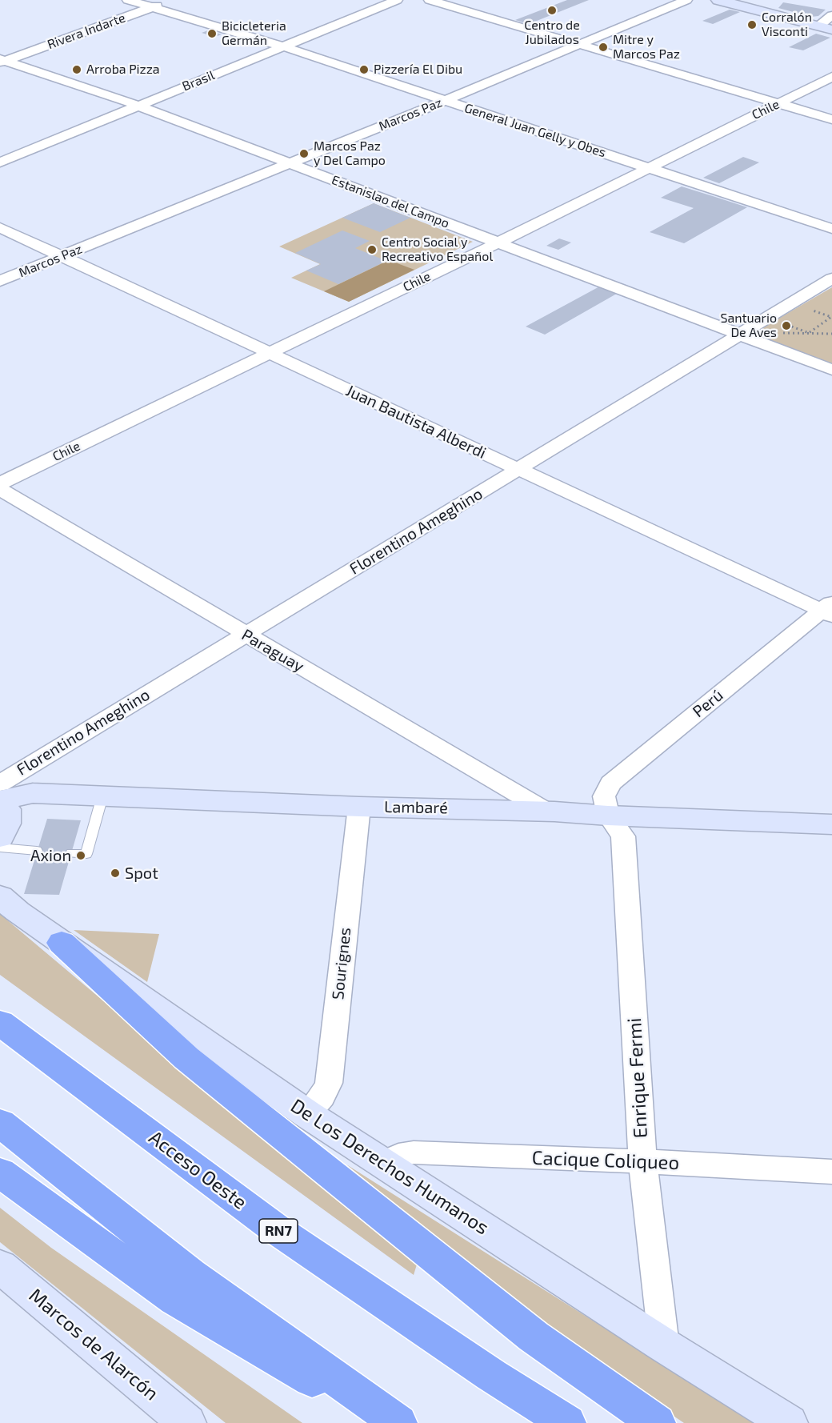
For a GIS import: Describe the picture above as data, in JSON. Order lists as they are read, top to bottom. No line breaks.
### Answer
{"streets":{"highway":["Acceso Oeste","RN7"],"street":["Rivera Indarte","Brasil","Chile","Marcos Paz","General Juan Gelly y Obes","Estanislao del Campo","Juan Bautista Alberdi","Florentino Ameghino","Paraguay","Perú","Lambaré","Sourignes","Enrique Fermi","Cacique Coliqueo","De Los Derechos Humanos","Marcos de Alarcón"]},"crossings":[["Rivera Indarte","General Juan Gelly y Obes"],["Rivera Indarte","Estanislao del Campo"],["Brasil","General Juan Gelly y Obes"],["Brasil","Estanislao del Campo"],["Chile","General Juan Gelly y Obes"],["Chile","Estanislao del Campo"],["Chile","Juan Bautista Alberdi"],["Marcos Paz","General Juan Gelly y Obes"],["Marcos Paz","Estanislao del Campo"],["Marcos Paz","Juan Bautista Alberdi"],["Estanislao del Campo","Florentino Ameghino"],["Juan Bautista Alberdi","Florentino Ameghino"],["Juan Bautista Alberdi","Perú"],["Florentino Ameghino","Paraguay"],["Paraguay","Lambaré"],["Perú","Lambaré"],["Perú","Enrique Fermi"],["Lambaré","Sourignes"],["Lambaré","Enrique Fermi"],["Sourignes","De Los Derechos Humanos"],["Enrique Fermi","Cacique Coliqueo"],["Enrique Fermi","De Los Derechos Humanos"],["Cacique Coliqueo","De Los Derechos Humanos"]],"places":["Centro de Jubilados","Corralón Visconti","Bicicleteria Germán","Mitre y Marcos Paz","Arroba Pizza","Pizzería El Dibu","Marcos Paz y Del Campo","Centro Social y Recreativo Español","Santuario De Aves","Axion","Spot"]}
